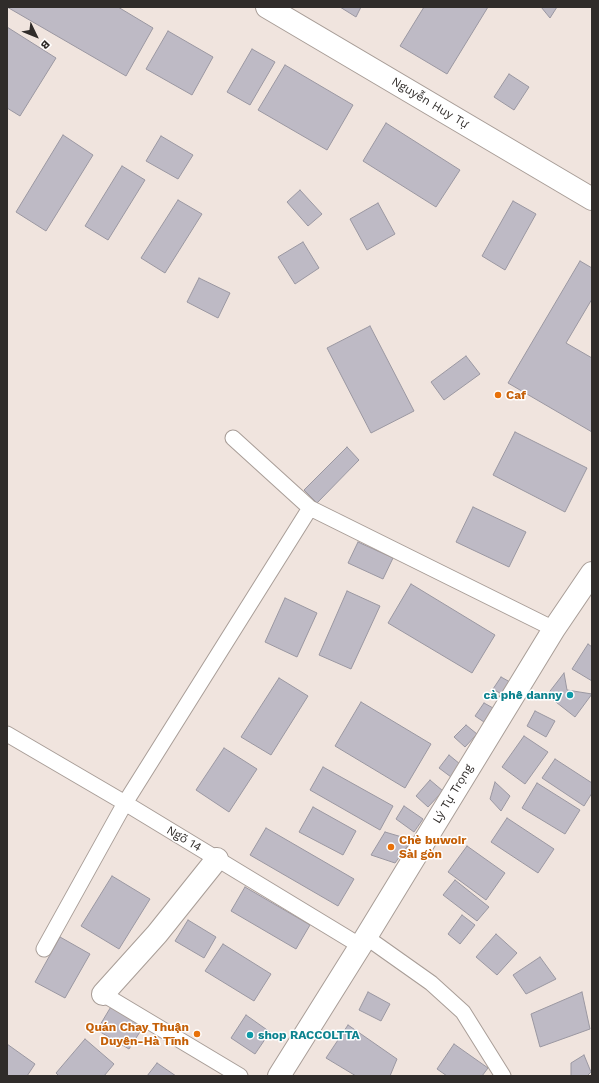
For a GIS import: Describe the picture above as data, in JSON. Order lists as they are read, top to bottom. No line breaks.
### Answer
{"streets":{"street":["Nguyễn Huy Tự","Lý Tự Trọng"],"lane":["Ngõ 14"]},"crossings":[["Lý Tự Trọng","Ngõ 14"]],"places":["Caf","cà phê danny","Chè buwoir Sài gòn","Quán Chay Thuận Duyên-Hà Tĩnh","shop RACCOLTTA"],"north":"bottom right"}
